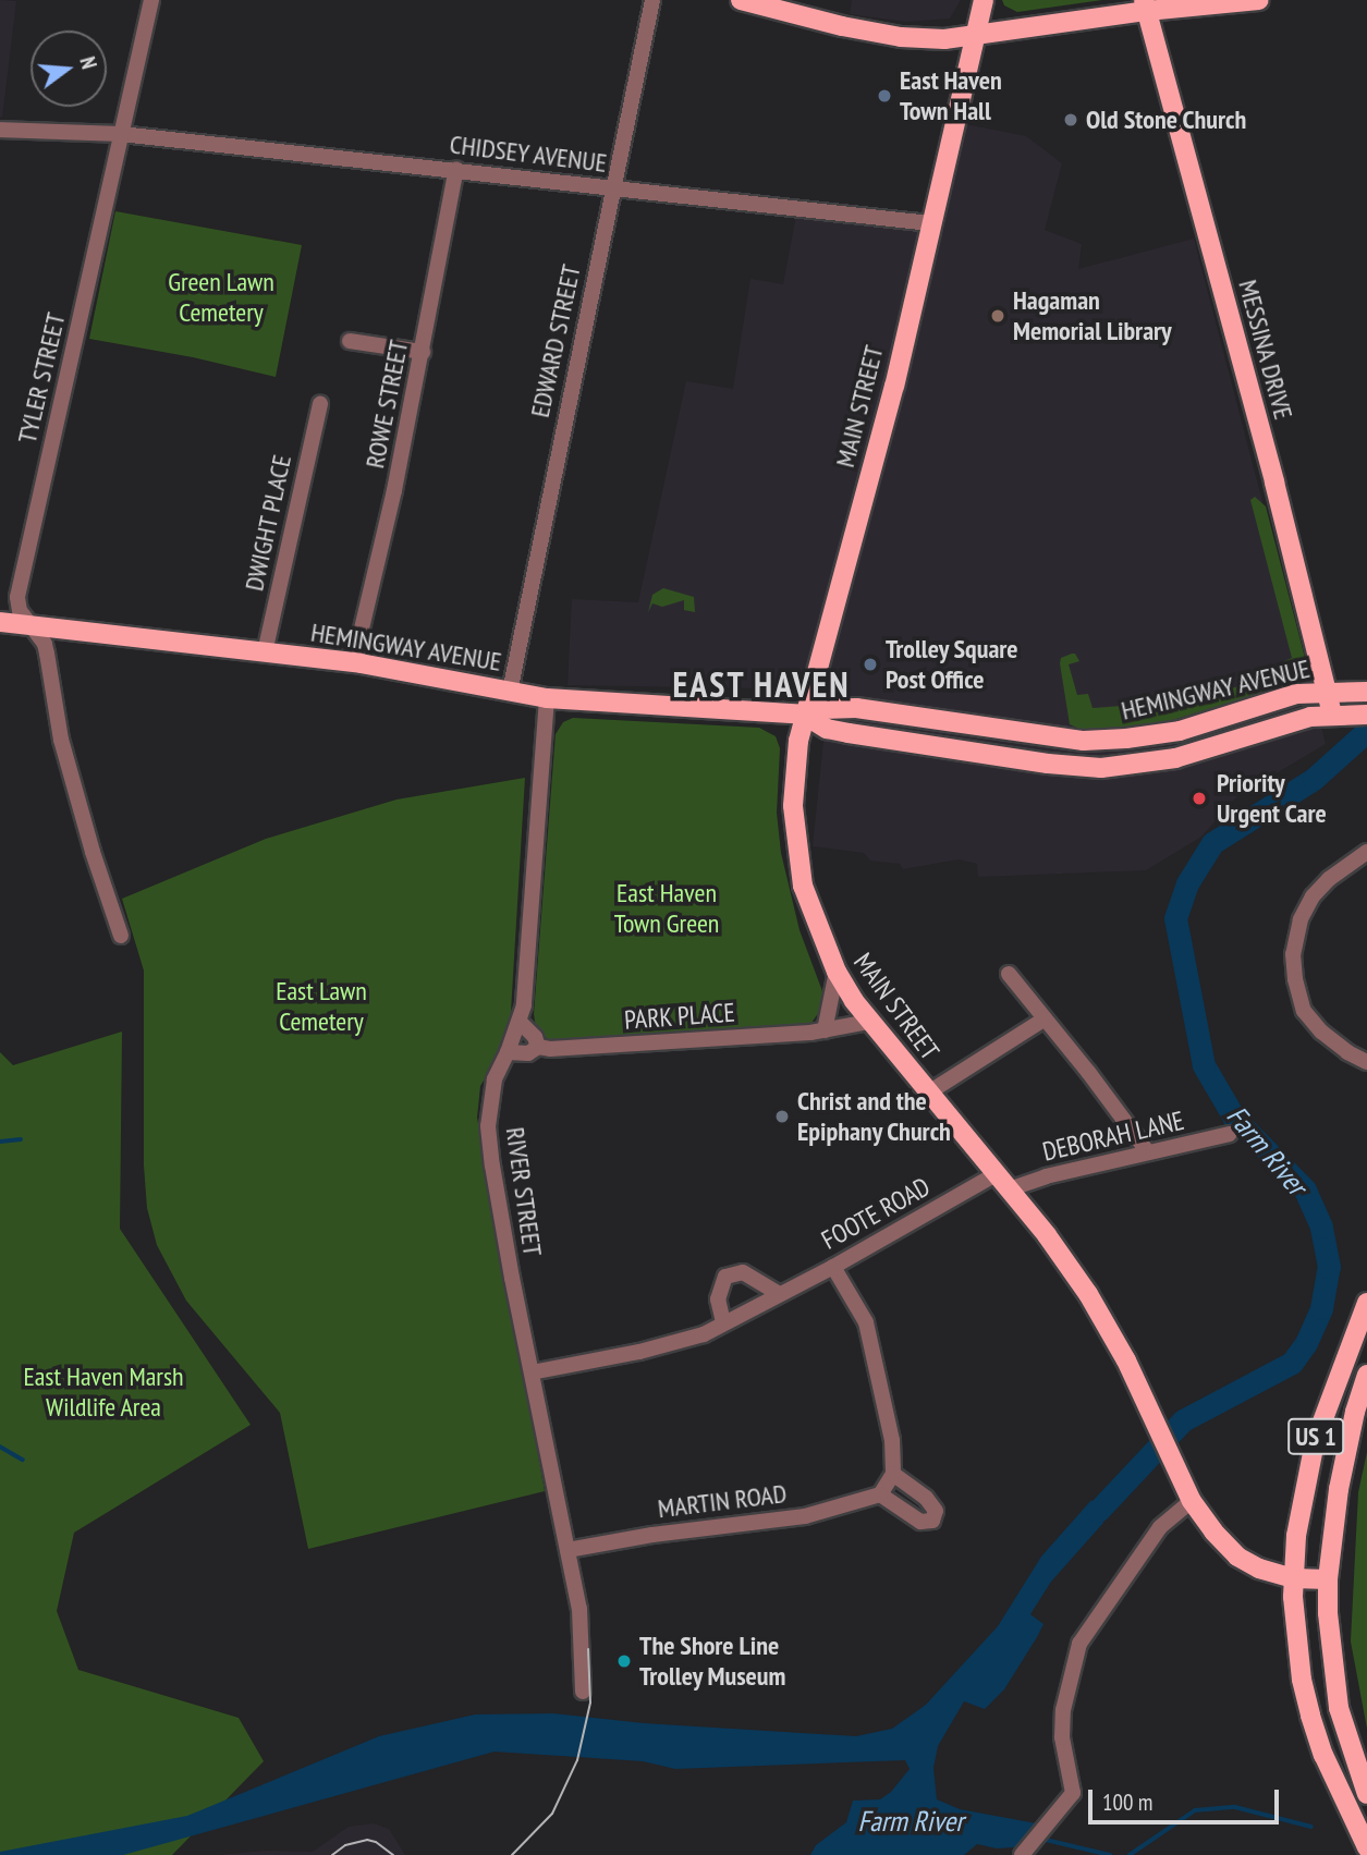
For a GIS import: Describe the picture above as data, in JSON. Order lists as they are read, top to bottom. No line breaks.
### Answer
{"streets":{"main road":["MESSINA DRIVE","MAIN STREET","HEMINGWAY AVENUE","US 1"],"street":["CHIDSEY AVENUE","EDWARD STREET","TYLER STREET","ROWE STREET","DWIGHT PLACE","PARK PLACE","DEBORAH LANE","RIVER STREET","FOOTE ROAD","MARTIN ROAD"]},"crossings":[["CHIDSEY AVENUE","EDWARD STREET"],["CHIDSEY AVENUE","TYLER STREET"],["CHIDSEY AVENUE","ROWE STREET"],["CHIDSEY AVENUE","MAIN STREET"],["EDWARD STREET","HEMINGWAY AVENUE"],["MESSINA DRIVE","HEMINGWAY AVENUE"],["TYLER STREET","HEMINGWAY AVENUE"],["MAIN STREET","HEMINGWAY AVENUE"],["MAIN STREET","PARK PLACE"],["MAIN STREET","DEBORAH LANE"],["MAIN STREET","FOOTE ROAD"],["MAIN STREET","US 1"],["DWIGHT PLACE","HEMINGWAY AVENUE"],["HEMINGWAY AVENUE","RIVER STREET"],["PARK PLACE","RIVER STREET"],["RIVER STREET","FOOTE ROAD"],["RIVER STREET","MARTIN ROAD"]],"districts":["EAST HAVEN"],"water":["Farm River"],"parks":["Green Lawn Cemetery","East Haven Town Green","East Lawn Cemetery","East Haven Marsh Wildlife Area"],"places":["East Haven Town Hall","Old Stone Church","Hagaman Memorial Library","Trolley Square Post Office","Priority Urgent Care","Christ and the Epiphany Church","The Shore Line Trolley Museum"],"scale_bar":"100 m","north":"right"}
